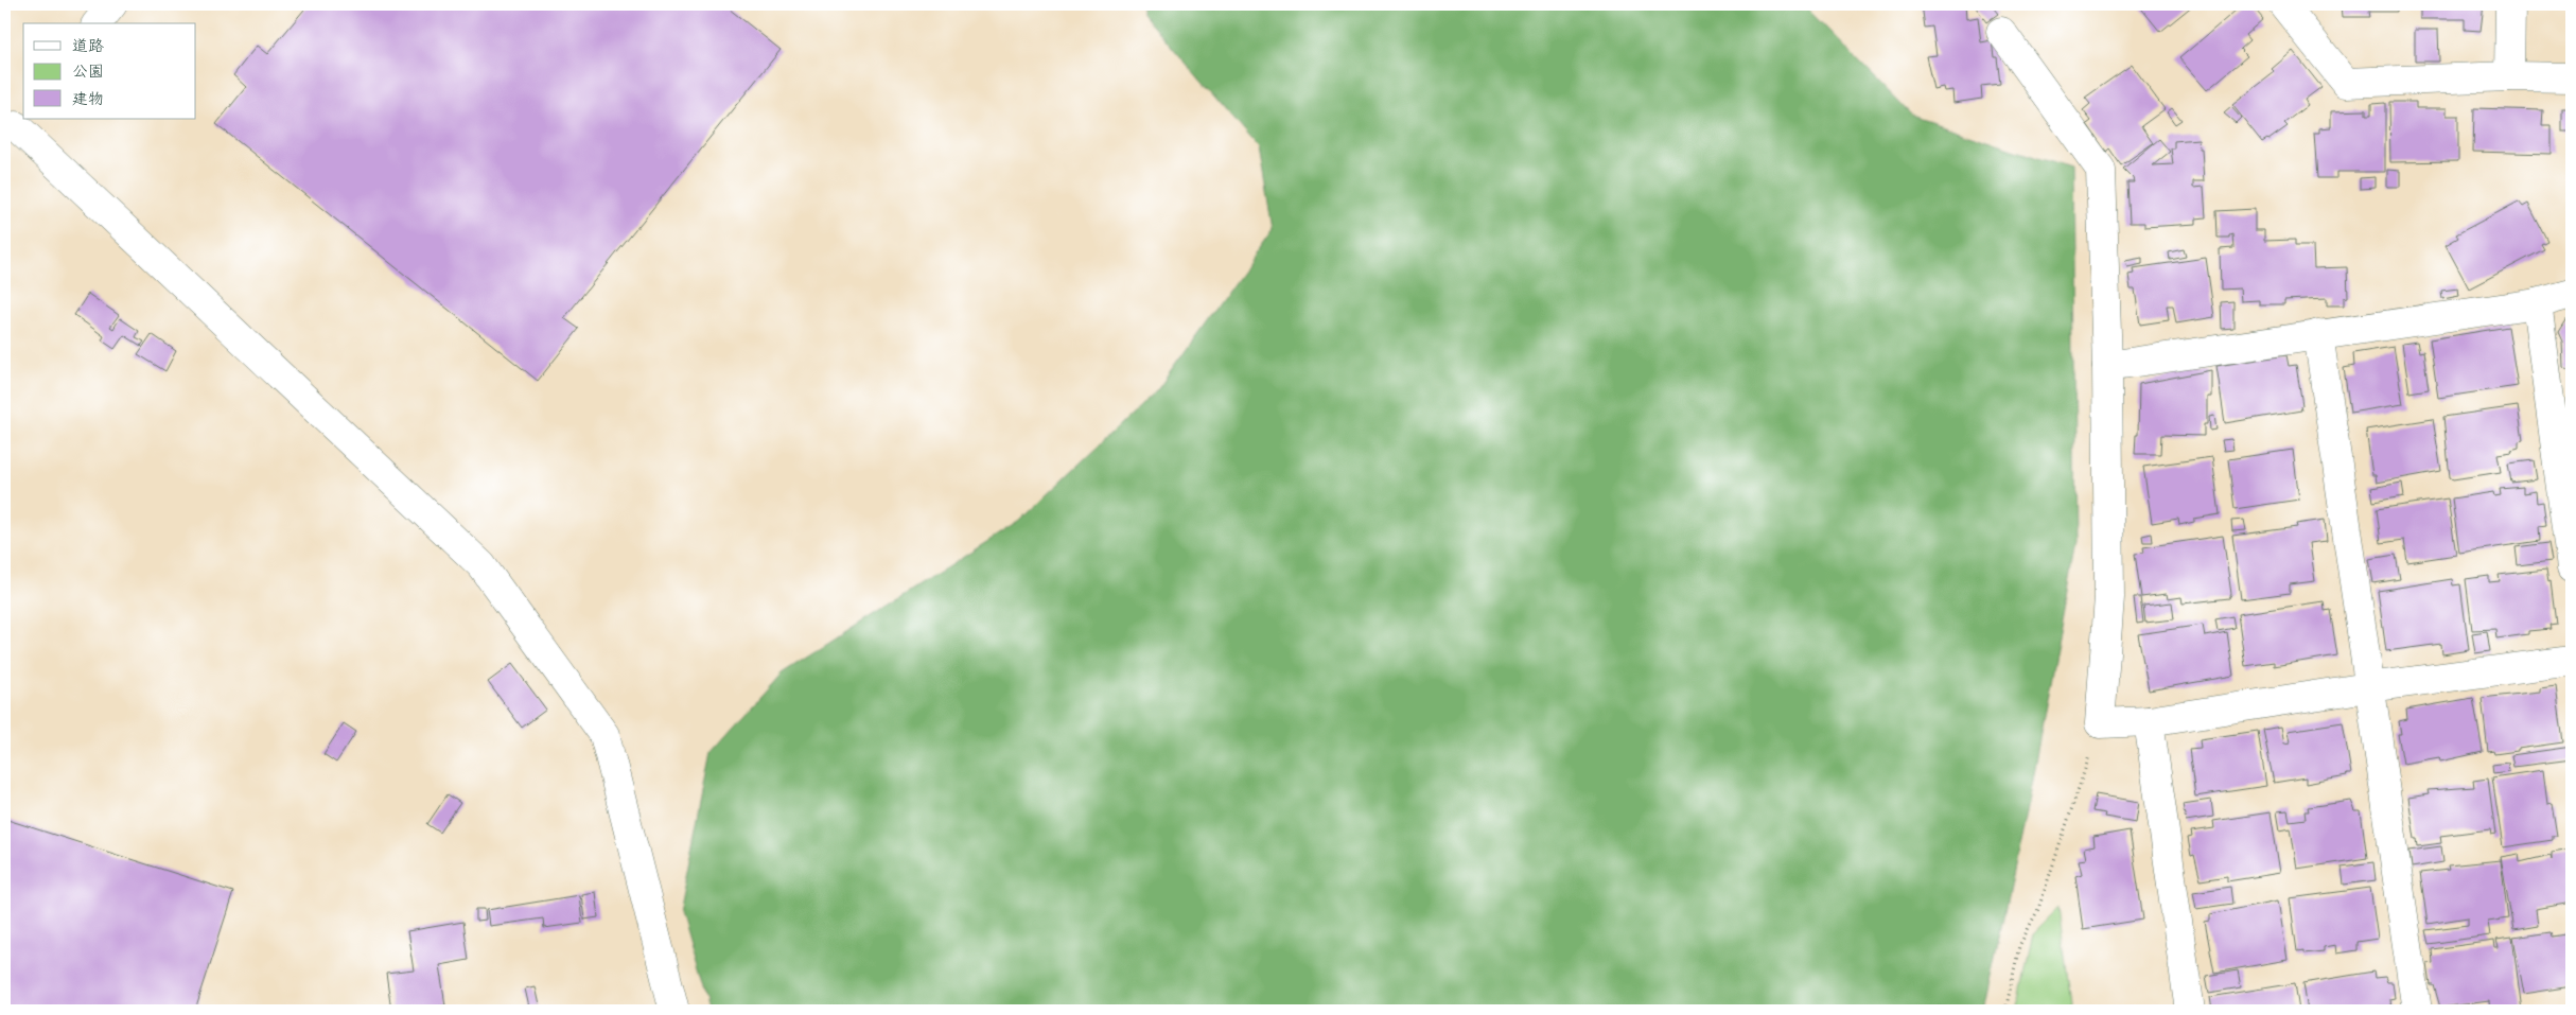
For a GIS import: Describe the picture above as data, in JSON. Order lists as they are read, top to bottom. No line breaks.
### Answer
{"legend":["道路","公園","建物"]}
